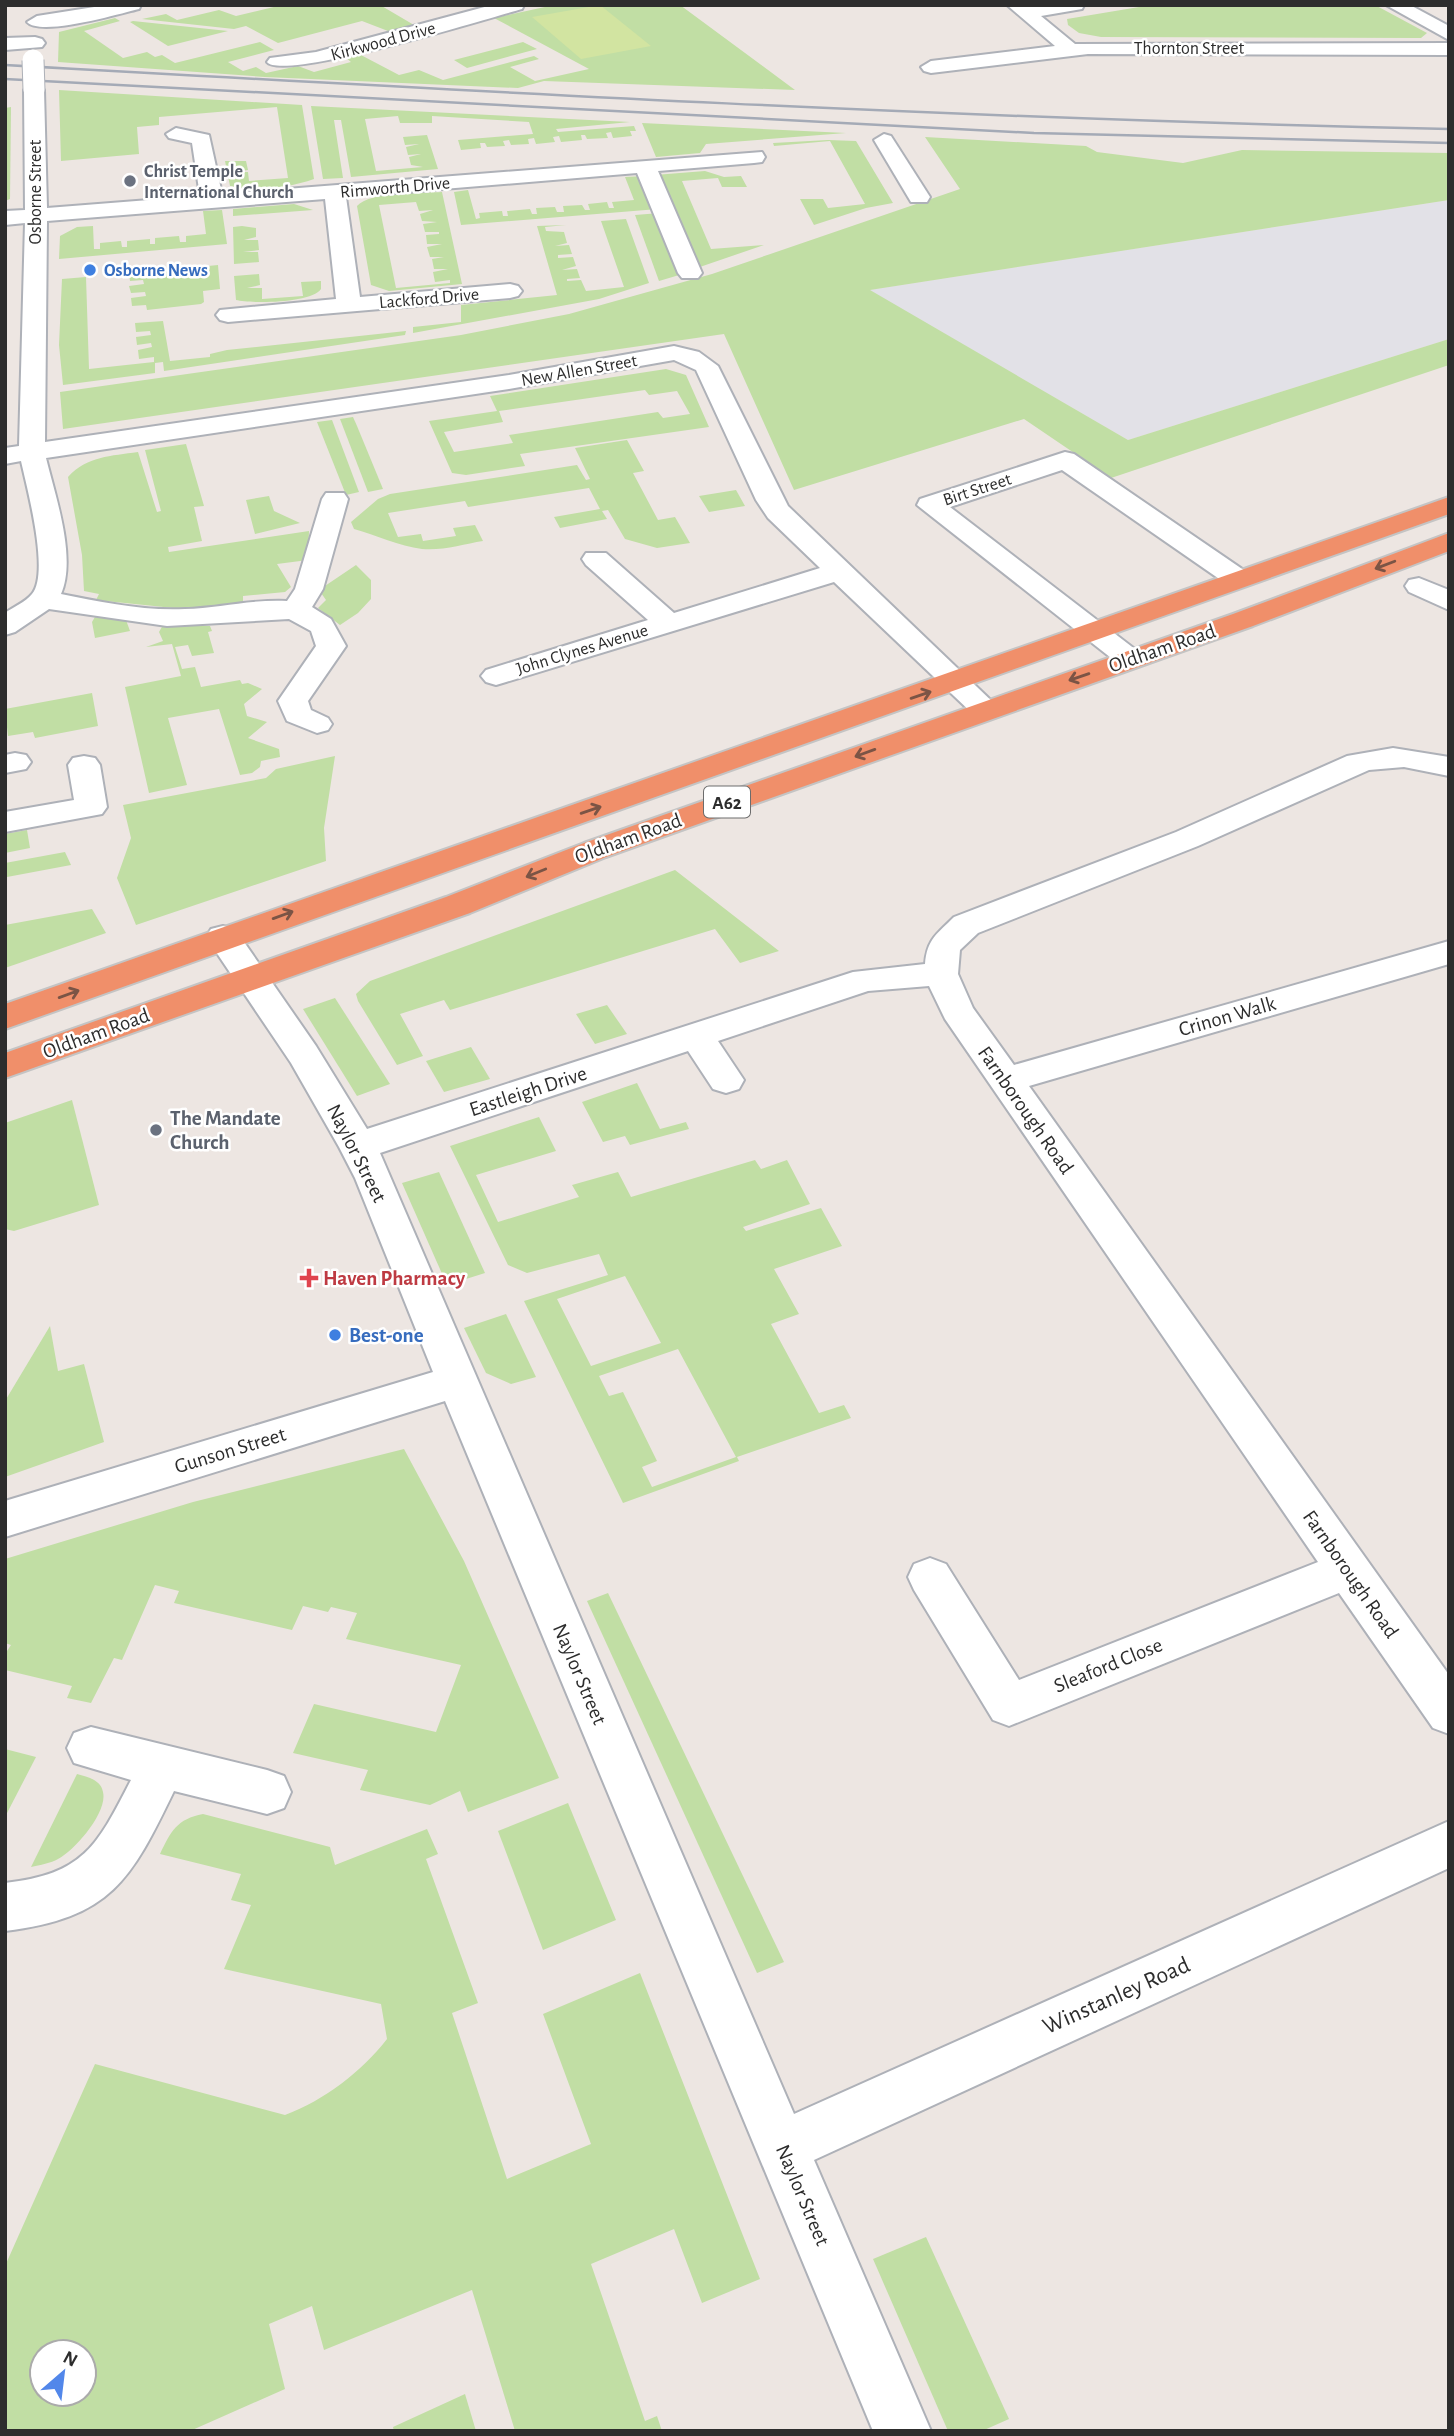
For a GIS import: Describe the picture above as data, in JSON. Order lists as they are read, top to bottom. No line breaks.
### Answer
{"streets":{"highway":["Oldham Road","A62"],"street":["Kirkwood Drive","Thornton Street","Rimworth Drive","Osborne Street","Lackford Drive","New Allen Street","Birt Street","John Clynes Avenue","Crinon Walk","Eastleigh Drive","Farnborough Road","Naylor Street","Gunson Street","Sleaford Close","Winstanley Road"]},"crossings":[["Rimworth Drive","Osborne Street"],["Rimworth Drive","Lackford Drive"],["Osborne Street","New Allen Street"],["New Allen Street","Oldham Road"],["New Allen Street","John Clynes Avenue"],["Birt Street","Oldham Road"],["Oldham Road","Naylor Street"],["Crinon Walk","Farnborough Road"],["Eastleigh Drive","Farnborough Road"],["Eastleigh Drive","Naylor Street"],["Farnborough Road","Sleaford Close"],["Naylor Street","Gunson Street"],["Naylor Street","Winstanley Road"]],"places":{"other":["Christ Temple International Church","Osborne News","The Mandate Church","Best-one"],"health":["Haven Pharmacy"]},"north":"top right"}
